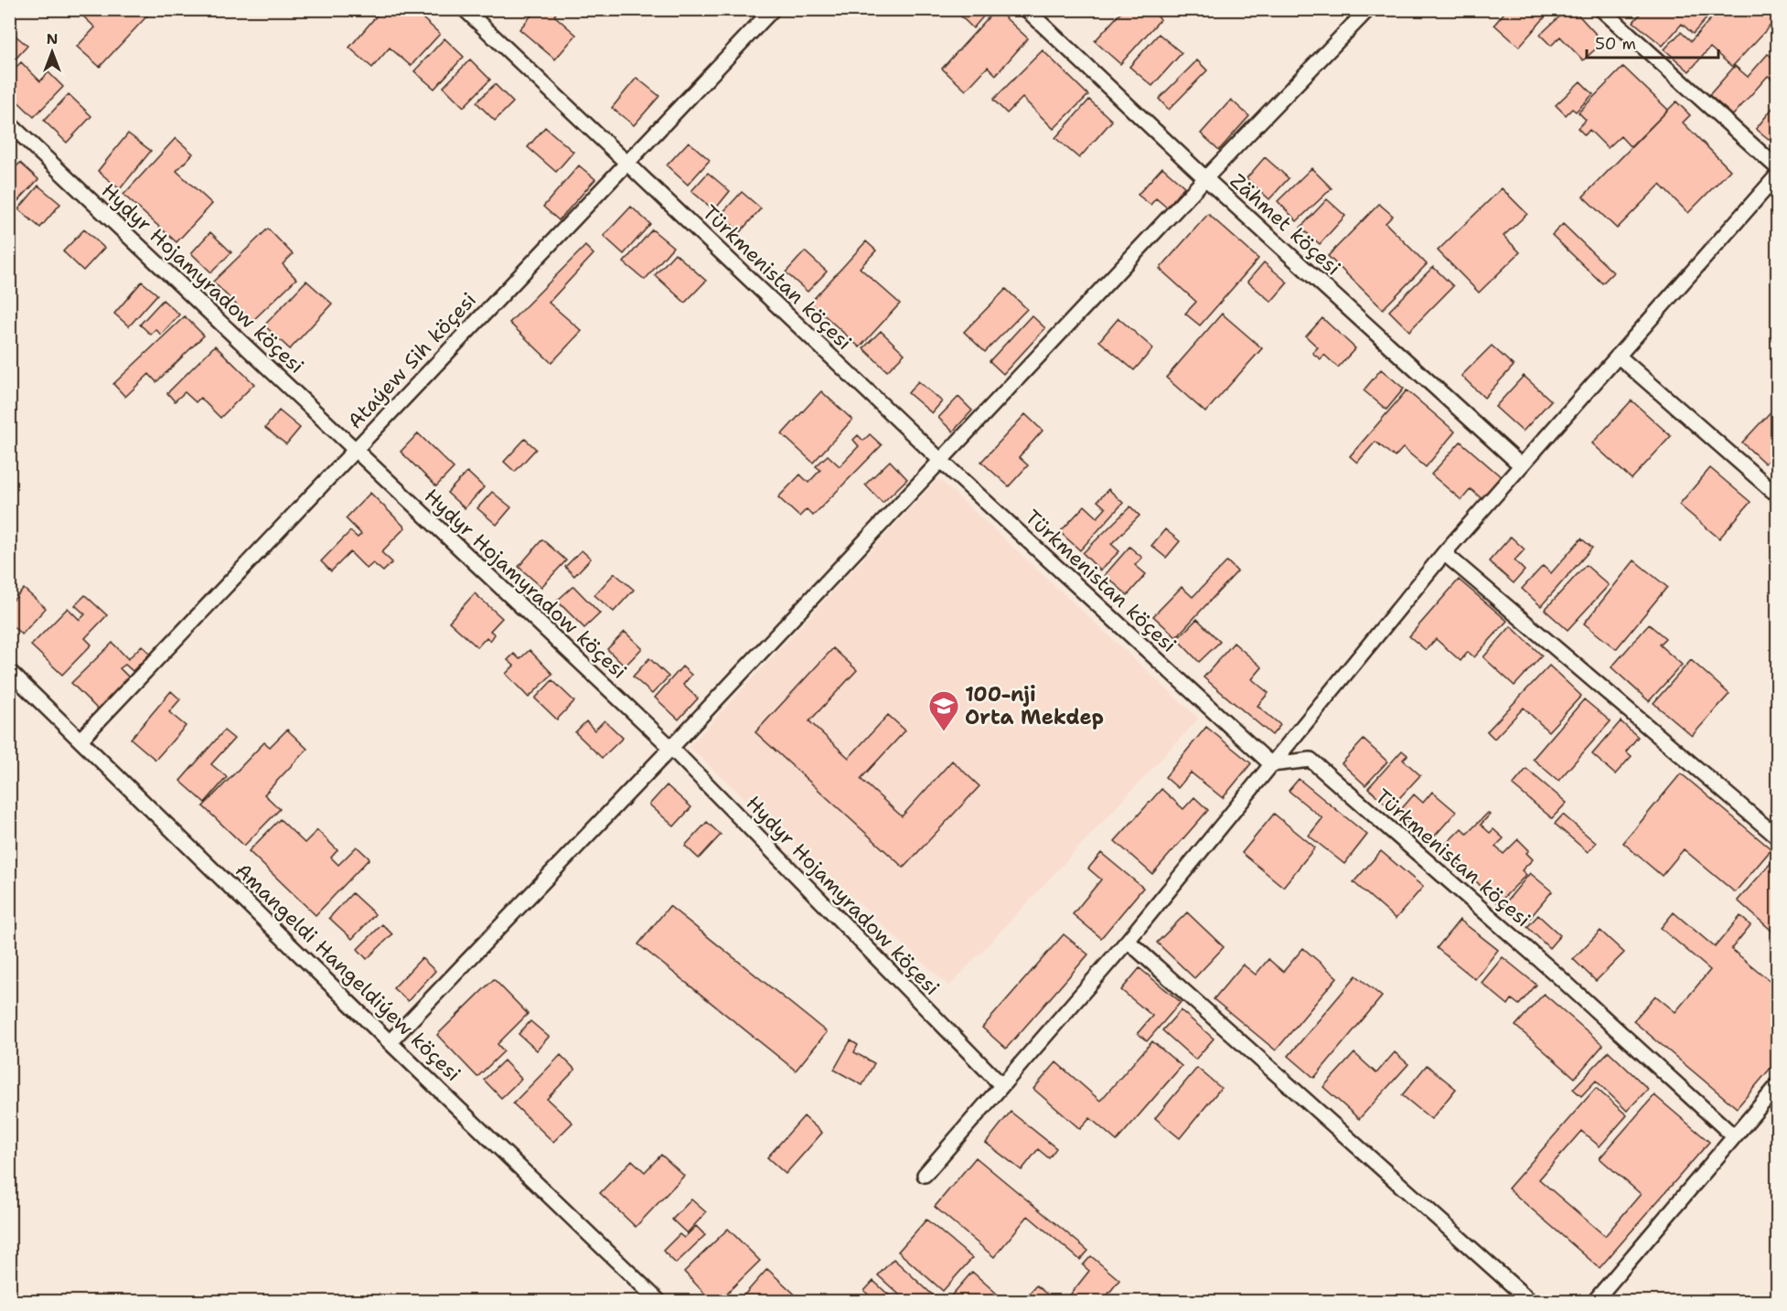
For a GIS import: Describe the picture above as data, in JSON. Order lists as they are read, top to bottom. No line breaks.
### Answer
{"streets":{"street":["Zähmet köçesi","Türkmenistan köçesi","Hydyr Hojamyradow köçesi","Ataýew Sih köçesi","Amangeldi Hangeldiýew köçesi"]},"crossings":[["Türkmenistan köçesi","Ataýew Sih köçesi"],["Hydyr Hojamyradow köçesi","Ataýew Sih köçesi"],["Ataýew Sih köçesi","Amangeldi Hangeldiýew köçesi"]],"places":{"school or university":["100-nji Orta Mekdep"]},"scale_bar":"50 m","north":"top"}
